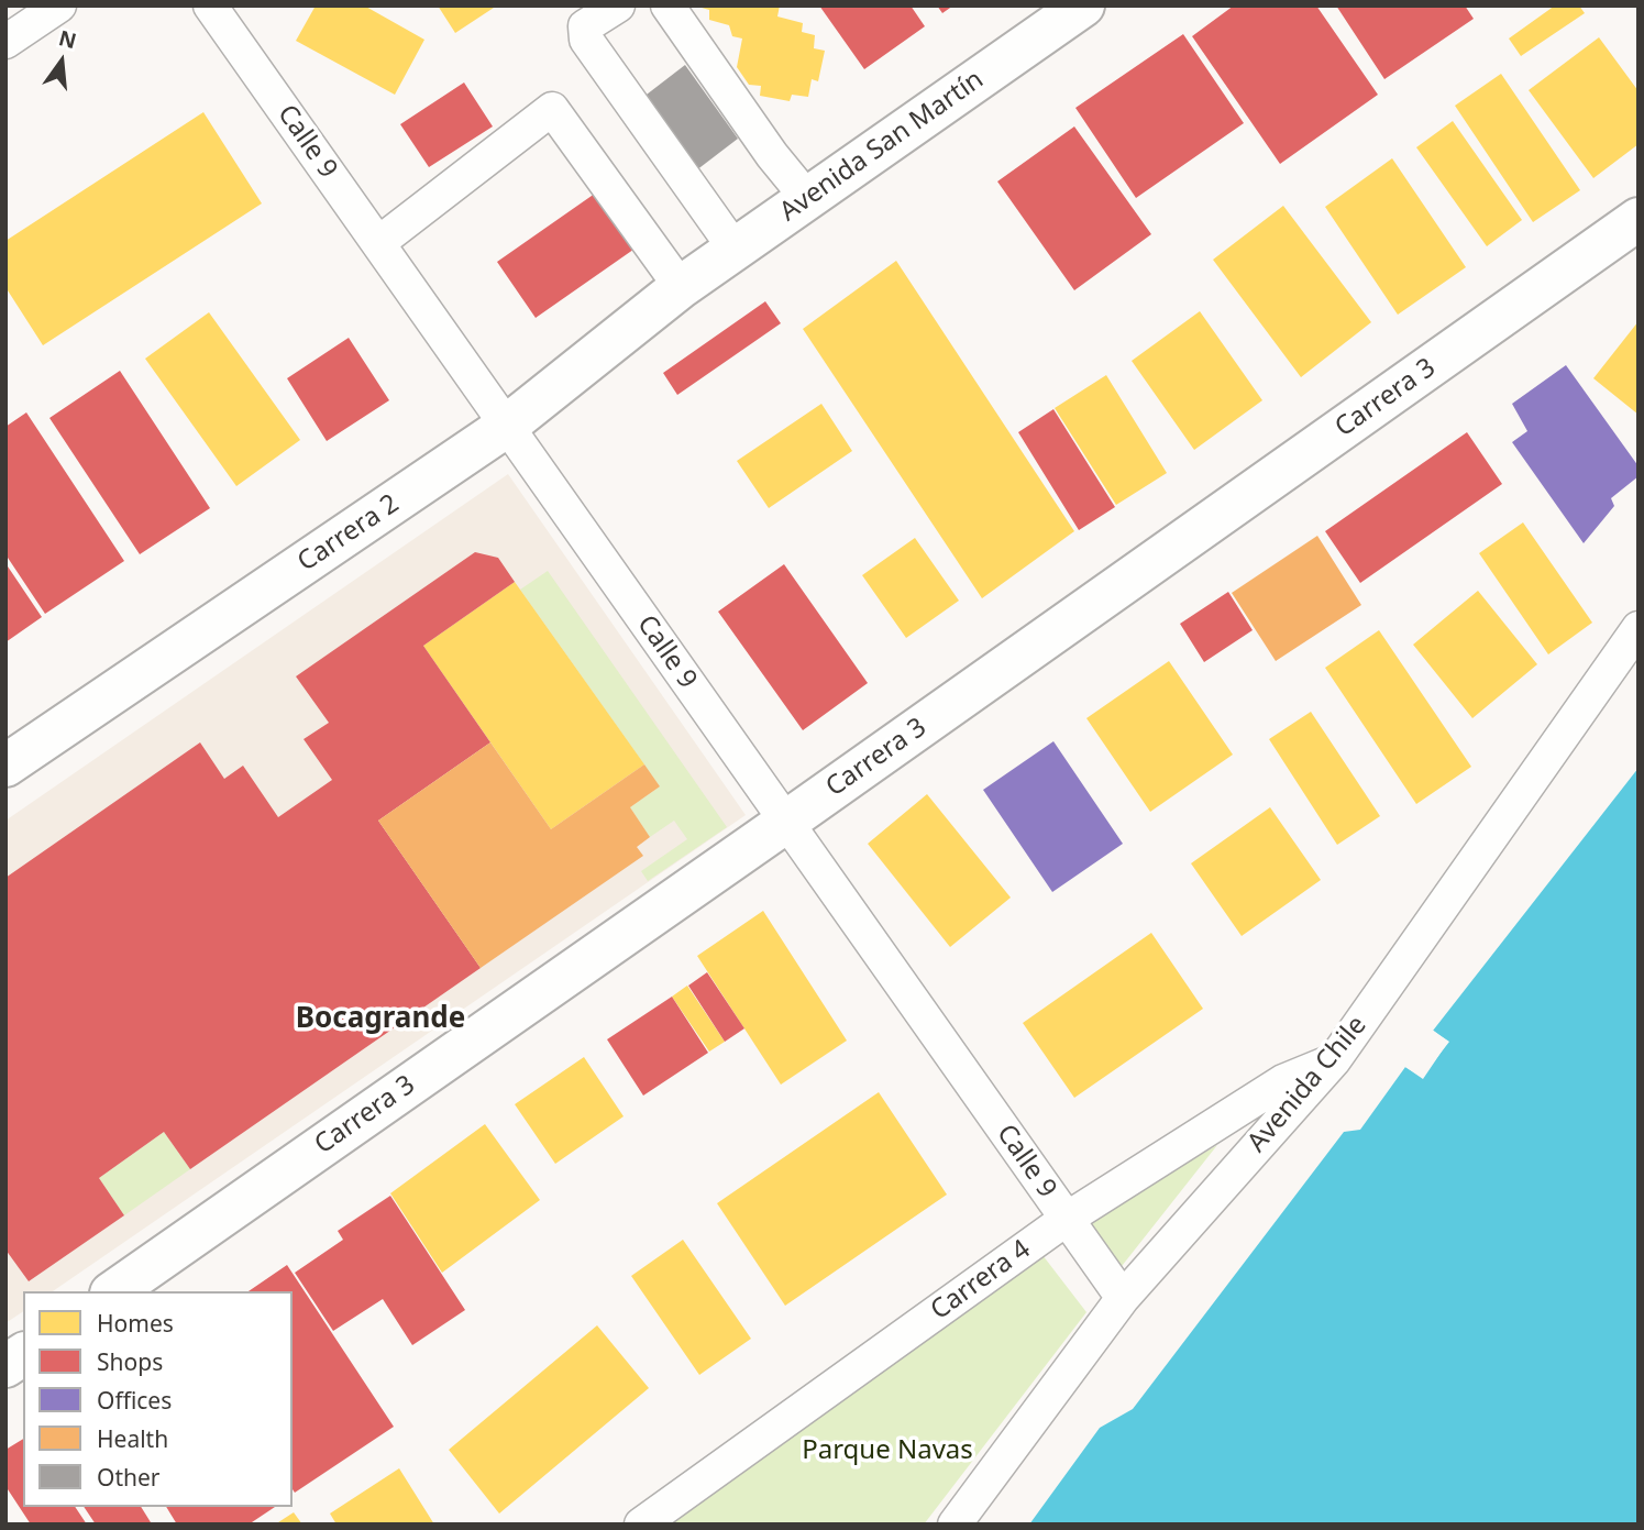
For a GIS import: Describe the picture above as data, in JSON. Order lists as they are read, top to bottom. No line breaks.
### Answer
{"streets":{"main road":["Avenida San Martín","Carrera 3","Carrera 2"],"street":["Calle 9","Avenida Chile","Carrera 4"]},"crossings":[["Calle 9","Carrera 3"],["Calle 9","Carrera 2"],["Calle 9","Avenida Chile"],["Calle 9","Carrera 4"],["Avenida San Martín","Carrera 2"],["Avenida Chile","Carrera 4"]],"districts":["Bocagrande"],"parks":["Parque Navas"],"legend":["Homes","Shops","Offices","Health","Other"],"north":"top"}
